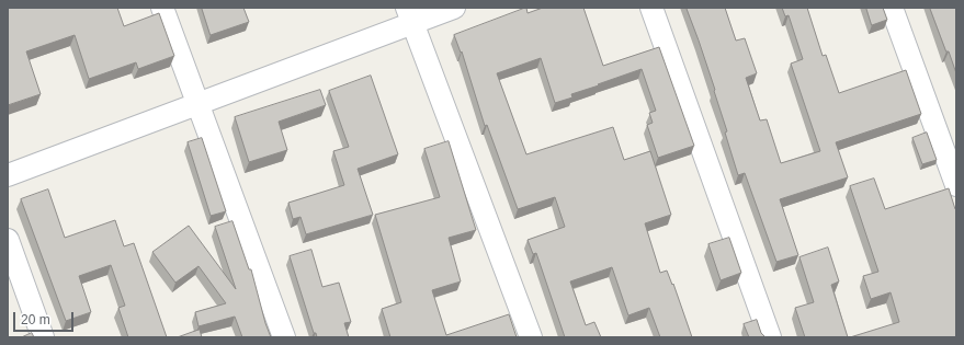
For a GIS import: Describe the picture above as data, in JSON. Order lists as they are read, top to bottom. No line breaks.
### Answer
{"scale_bar":"20 m"}
